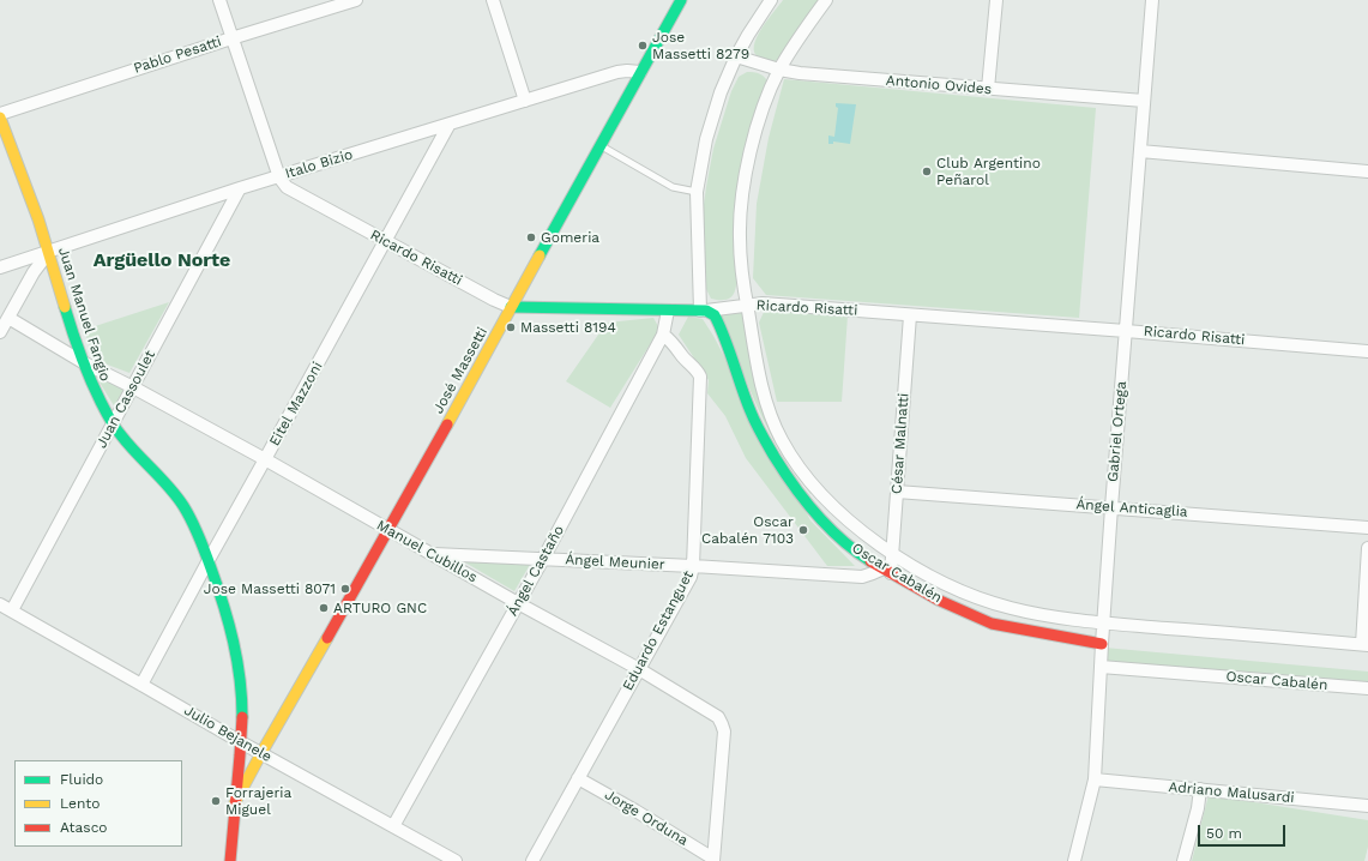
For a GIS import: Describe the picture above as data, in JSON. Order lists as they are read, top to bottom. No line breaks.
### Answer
{"streets":{"main road":["Ricardo Risatti","Juan Manuel Fangio","José Massetti","Oscar Cabalén"],"street":["Pablo Pesatti","Antonio Ovides","Italo Bizio","Juan Cassoulet","Eitel Mazzoni","Gabriel Ortega","César Malnatti","Ángel Anticaglia","Manuel Cubillos","Ángel Meunier","Ángel Castaño","Eduardo Estanguet","Julio Bejanele","Adriano Malusardi","Jorge Orduna"]},"crossings":[["Antonio Ovides","Gabriel Ortega"],["Italo Bizio","Ricardo Risatti"],["Italo Bizio","Juan Manuel Fangio"],["Italo Bizio","José Massetti"],["Italo Bizio","Juan Cassoulet"],["Italo Bizio","Eitel Mazzoni"],["Ricardo Risatti","José Massetti"],["Ricardo Risatti","Eitel Mazzoni"],["Ricardo Risatti","Gabriel Ortega"],["Ricardo Risatti","César Malnatti"],["Ricardo Risatti","Ángel Castaño"],["Ricardo Risatti","Oscar Cabalén"],["Juan Manuel Fangio","José Massetti"],["Juan Manuel Fangio","Juan Cassoulet"],["Juan Manuel Fangio","Eitel Mazzoni"],["Juan Manuel Fangio","Manuel Cubillos"],["Juan Manuel Fangio","Julio Bejanele"],["José Massetti","Manuel Cubillos"],["José Massetti","Julio Bejanele"],["Juan Cassoulet","Manuel Cubillos"],["Juan Cassoulet","Julio Bejanele"],["Eitel Mazzoni","Manuel Cubillos"],["Eitel Mazzoni","Julio Bejanele"],["Gabriel Ortega","Ángel Anticaglia"],["Gabriel Ortega","Oscar Cabalén"],["Gabriel Ortega","Adriano Malusardi"],["César Malnatti","Ángel Anticaglia"],["César Malnatti","Ángel Meunier"],["César Malnatti","Oscar Cabalén"],["Manuel Cubillos","Ángel Meunier"],["Manuel Cubillos","Ángel Castaño"],["Manuel Cubillos","Eduardo Estanguet"],["Manuel Cubillos","Jorge Orduna"],["Ángel Meunier","Ángel Castaño"],["Ángel Meunier","Oscar Cabalén"],["Ángel Meunier","Eduardo Estanguet"],["Ángel Castaño","Eduardo Estanguet"],["Ángel Castaño","Julio Bejanele"],["Eduardo Estanguet","Jorge Orduna"]],"districts":["Argüello Norte"],"places":["Jose Massetti 8279","Club Argentino Peñarol","Gomeria","Massetti 8194","Oscar Cabalén 7103","Jose Massetti 8071","ARTURO GNC","Forrajeria Miguel"],"legend":["Fluido","Lento","Atasco"],"scale_bar":"50 m"}
